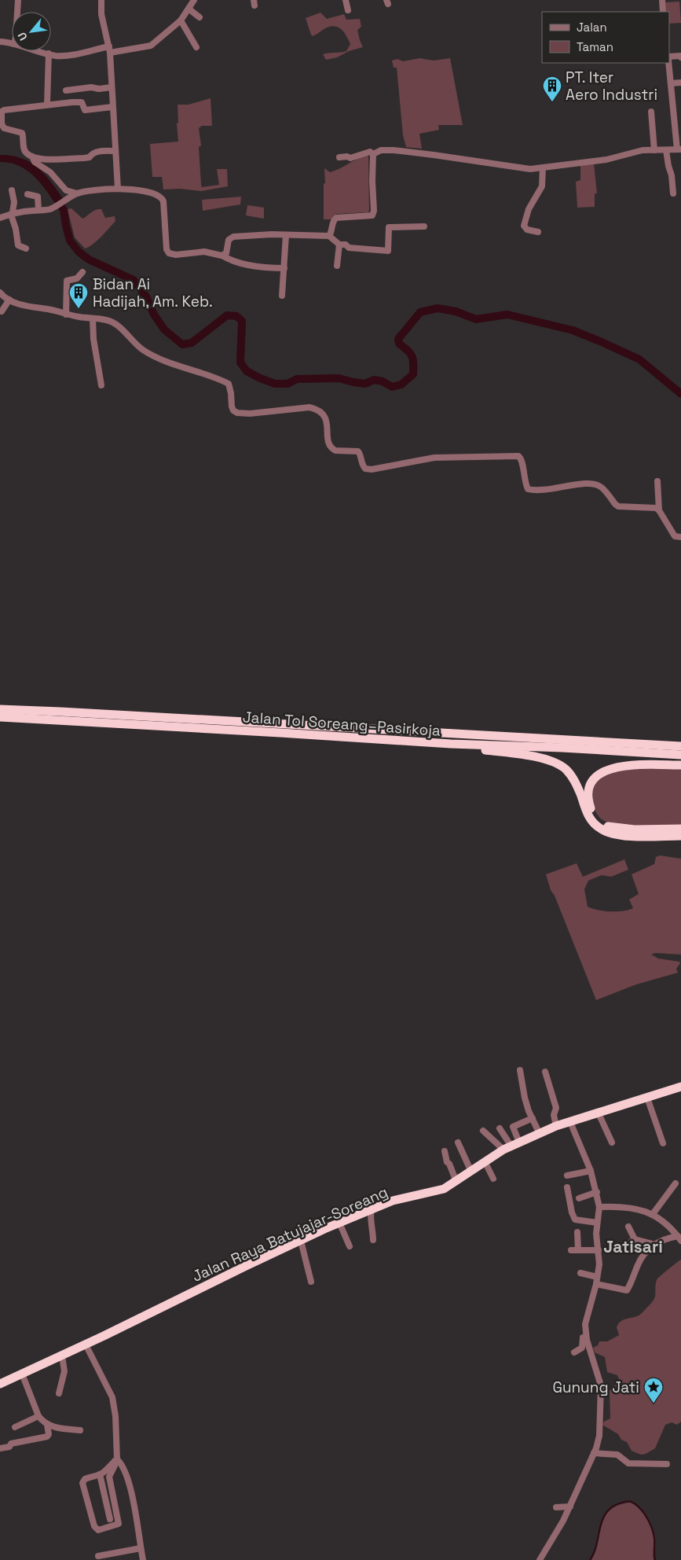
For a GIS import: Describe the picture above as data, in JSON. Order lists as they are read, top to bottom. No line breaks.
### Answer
{"streets":{"highway":["Jalan Tol Soreang–Pasirkoja","Jalan Raya Batujajar-Soreang"]},"districts":["Jatisari"],"places":{"building":["PT. Iter Aero Industri","Bidan Ai Hadijah, Am. Keb."],"place":["Gunung Jati"]},"legend":["Jalan","Taman"],"north":"bottom left"}
